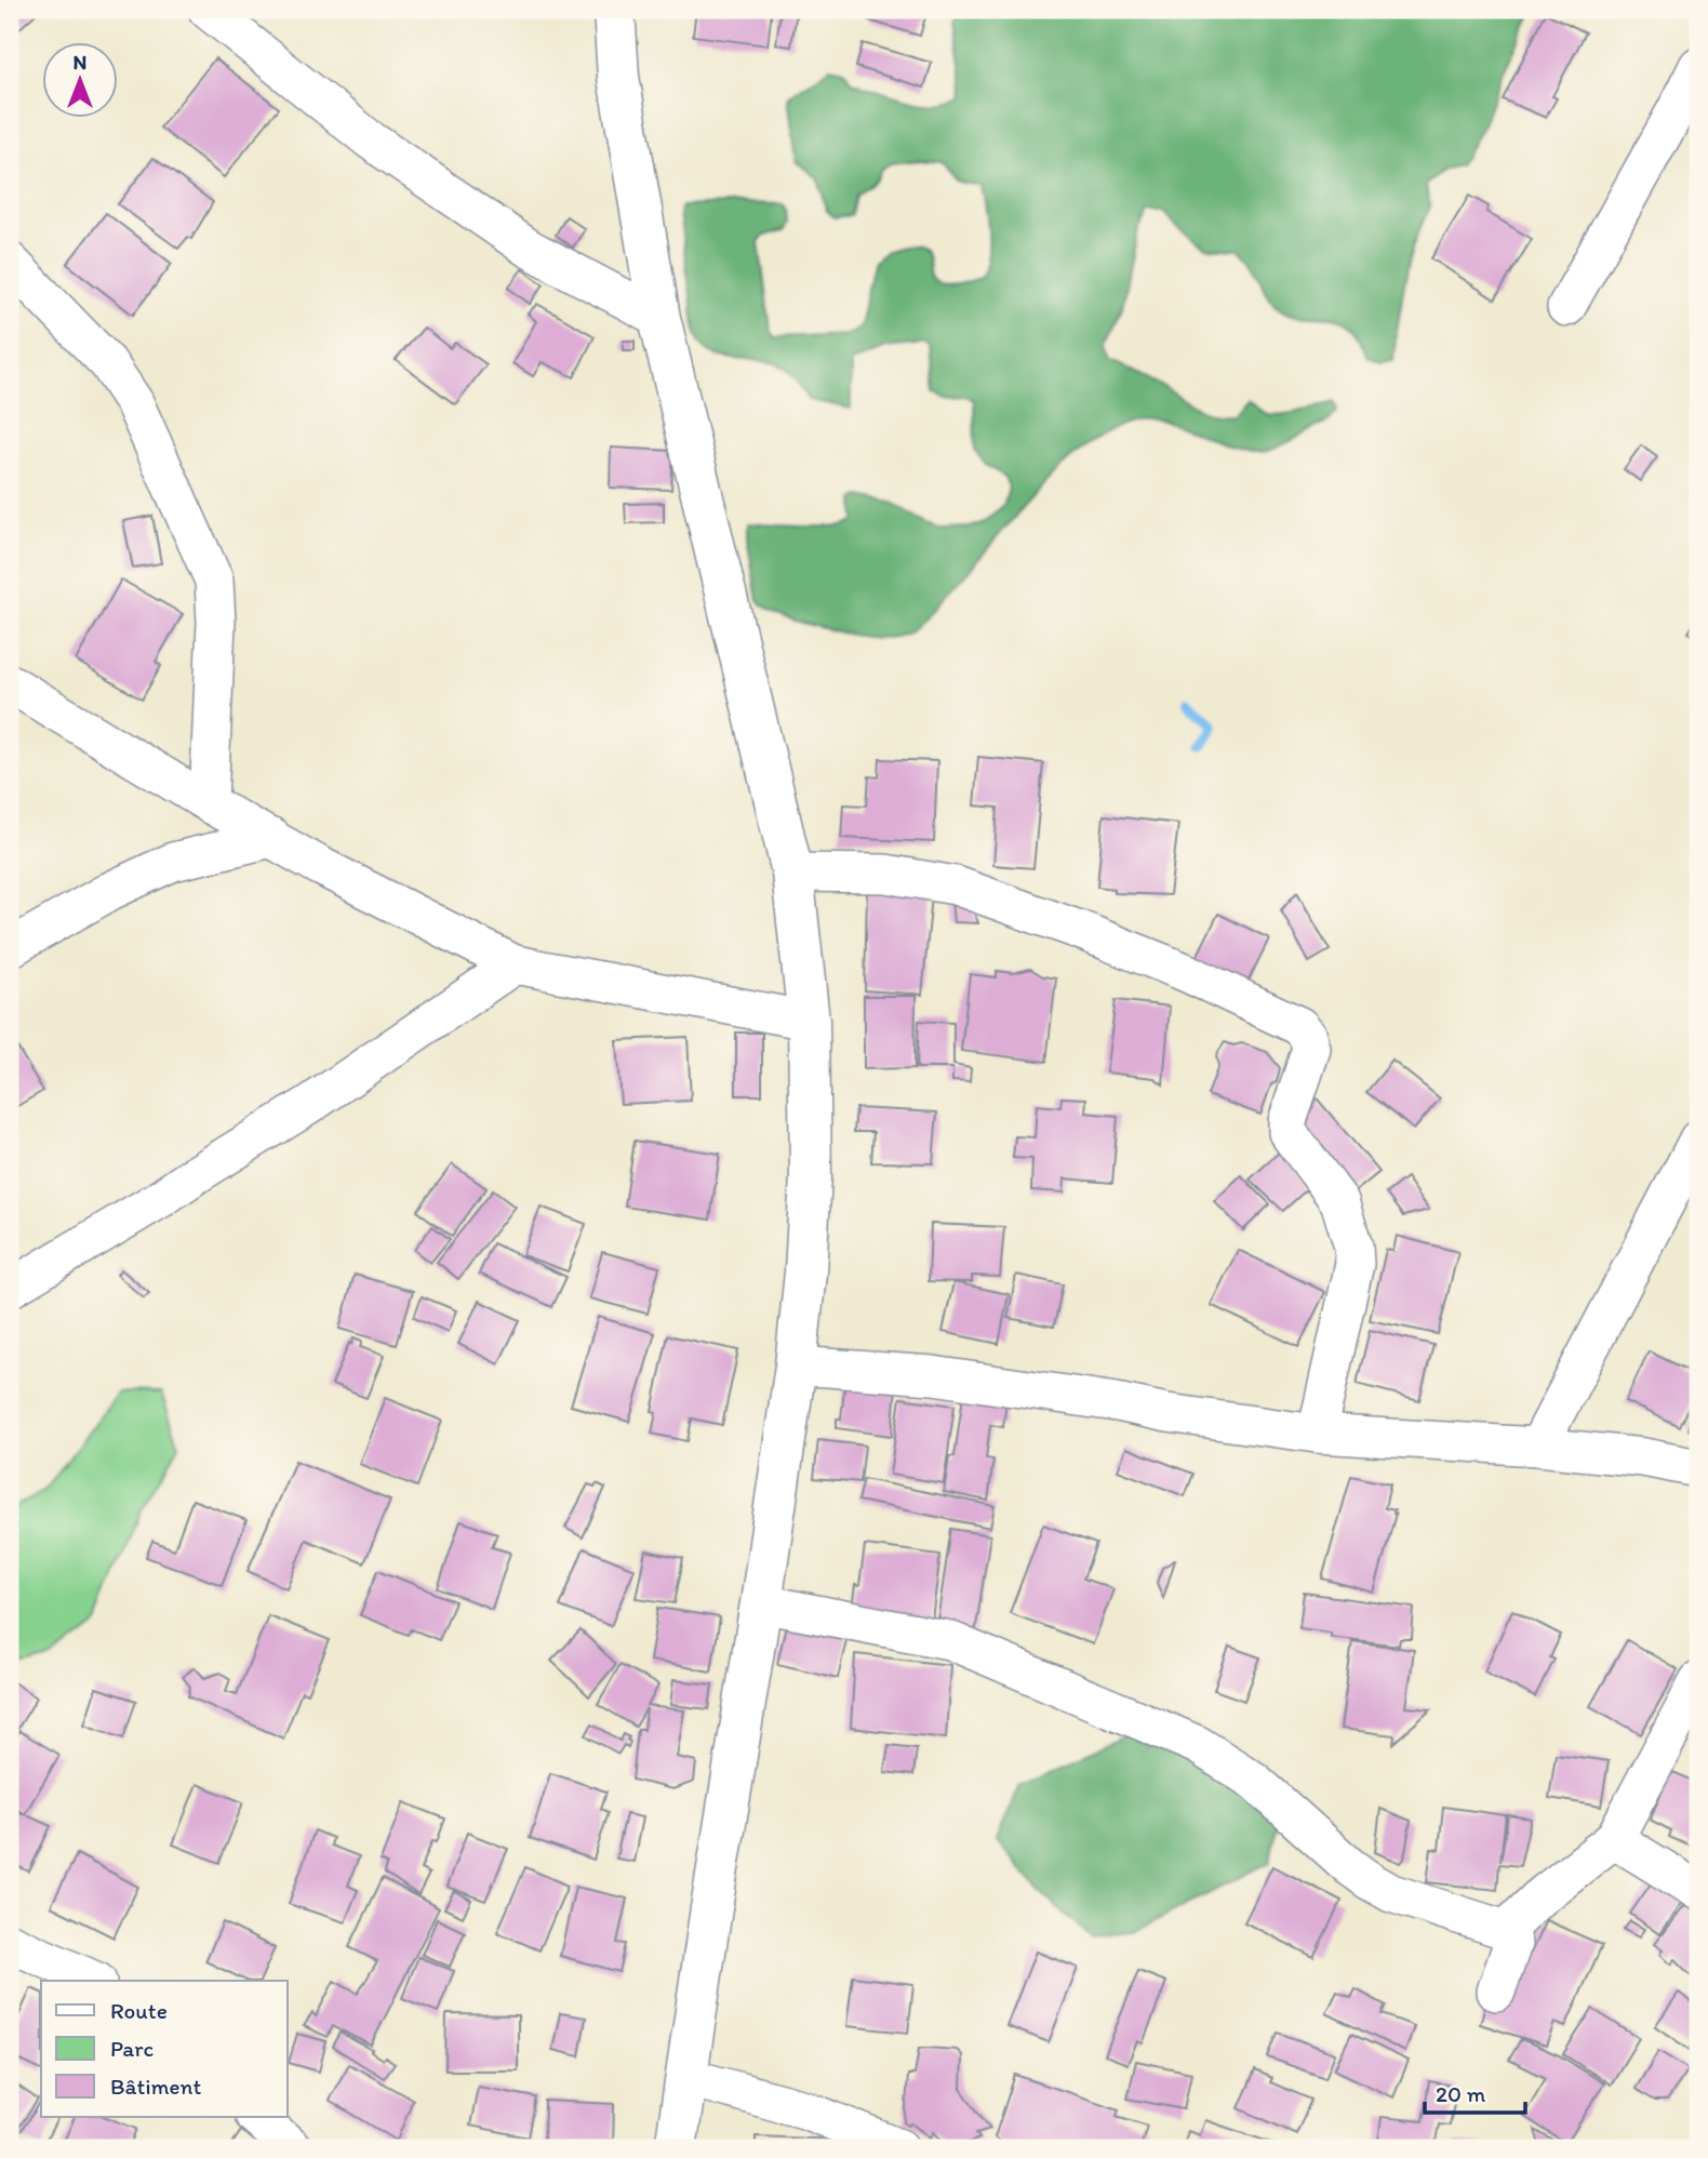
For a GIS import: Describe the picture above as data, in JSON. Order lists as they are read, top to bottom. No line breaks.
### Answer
{"legend":["Route","Parc","Bâtiment"],"scale_bar":"20 m","north":"top"}
